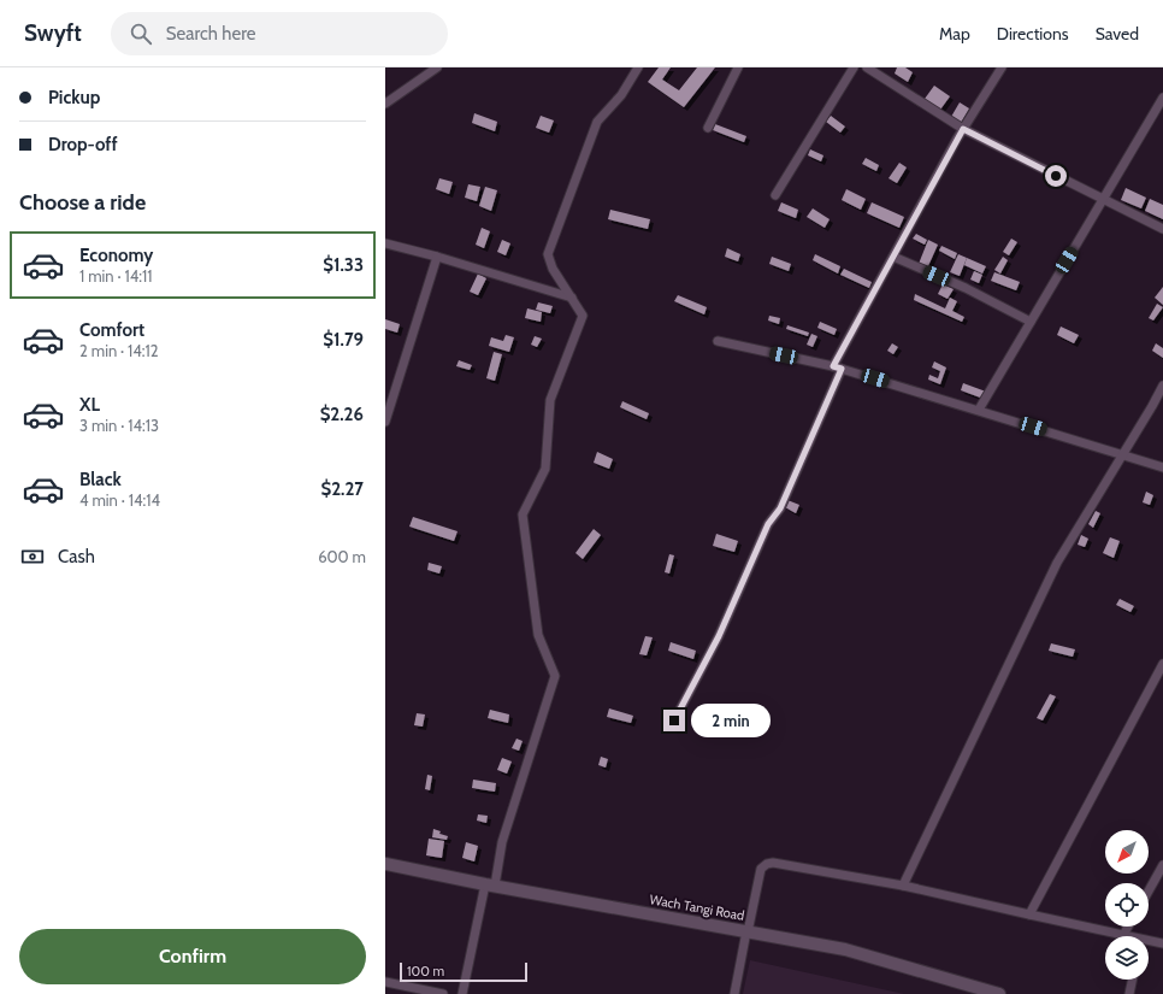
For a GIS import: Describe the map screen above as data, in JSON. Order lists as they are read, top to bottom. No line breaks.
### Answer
{"streets":{"main road":["Wach Tangi Road"]},"scale_bar":"100 m","north":"bottom left","page":{"header":"Swyft","search":"Search here","nav":["Map","Directions","Saved"],"banner":["Pickup","Drop-off"],"heading":"Choose a ride","list":[{"name":"Economy","note":"1 min · 14:11","value":"$1.33"},{"name":"Comfort","note":"2 min · 14:12","value":"$1.79"},{"name":"XL","note":"3 min · 14:13","value":"$2.26"},{"name":"Black","note":"4 min · 14:14","value":"$2.27"}],"pay":["Cash","600 m"],"bubble":"2 min","buttons":"Confirm","scale":"100 m"}}
